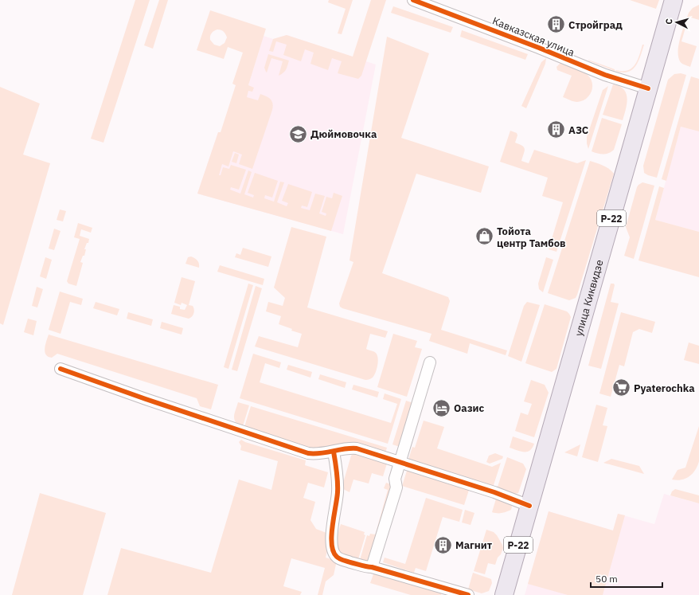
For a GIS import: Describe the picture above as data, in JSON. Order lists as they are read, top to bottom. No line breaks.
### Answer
{"streets":{"main road":["Р-22","улица Киквидзе"],"street":["Кавказская улица"]},"crossings":[["Кавказская улица","улица Киквидзе"]],"places":{"building":["Стройград","АЗС","Магнит"],"school or university":["Дюймовочка"],"shop":["Тойота центр Тамбов"],"supermarket":["Pyaterochka"],"hotel":["Оазис"]},"scale_bar":"50 m","north":"left"}
